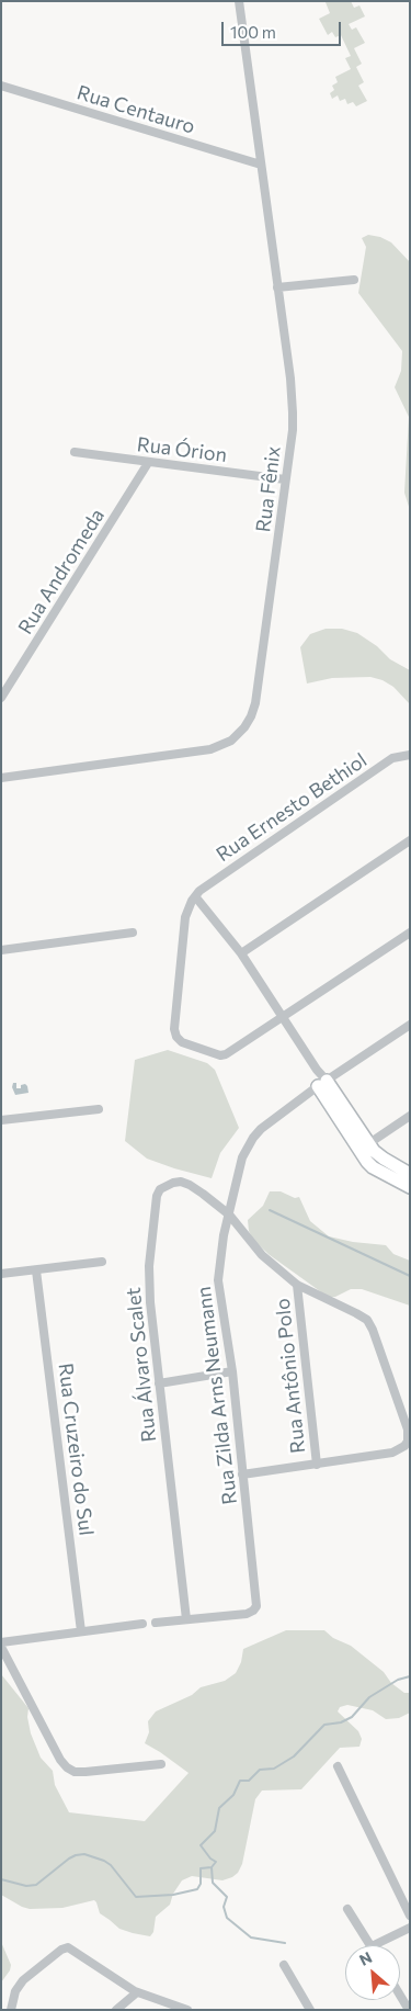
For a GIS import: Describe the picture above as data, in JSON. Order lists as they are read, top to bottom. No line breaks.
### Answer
{"streets":{"street":["Rua Centauro","Rua Órion","Rua Fênix","Rua Andromeda","Rua Ernesto Bethiol","Rua Álvaro Scalet","Rua Antônio Polo","Rua Zilda Arns Neumann","Rua Cruzeiro do Sul"]},"crossings":[["Rua Centauro","Rua Fênix"],["Rua Órion","Rua Fênix"],["Rua Órion","Rua Andromeda"],["Rua Álvaro Scalet","Rua Antônio Polo"],["Rua Álvaro Scalet","Rua Zilda Arns Neumann"]],"scale_bar":"100 m","north":"top left"}
